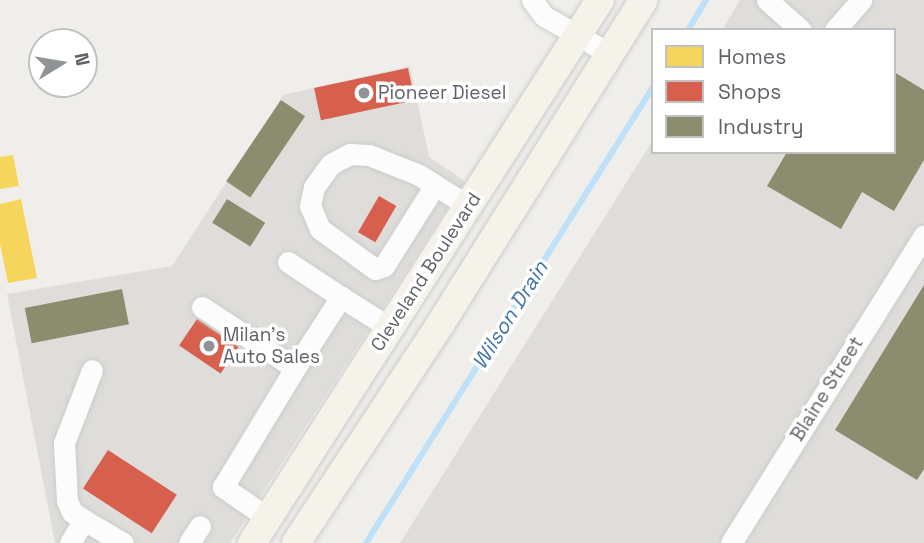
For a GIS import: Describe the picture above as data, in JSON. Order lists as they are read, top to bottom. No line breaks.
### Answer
{"streets":{"main road":["Cleveland Boulevard"],"street":["Blaine Street"]},"water":["Wilson Drain"],"places":["Pioneer Diesel","Milan's Auto Sales"],"legend":["Homes","Shops","Industry"],"north":"right"}
